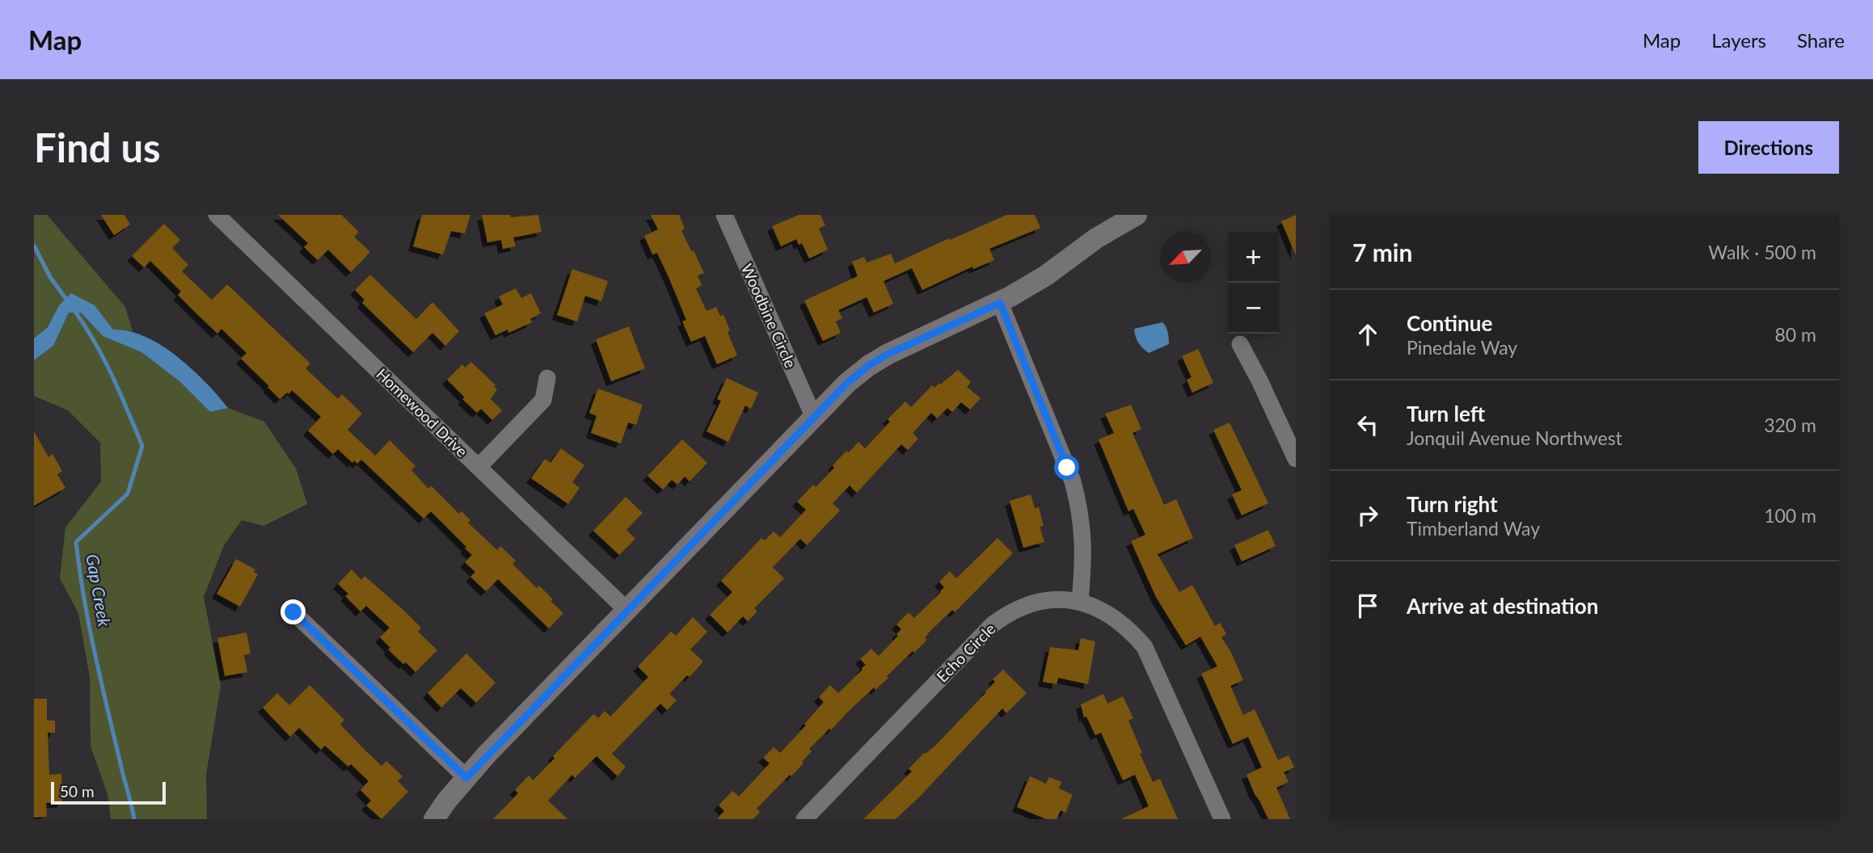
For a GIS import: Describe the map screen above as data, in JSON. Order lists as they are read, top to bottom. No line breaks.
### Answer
{"streets":{"street":["Woodbine Circle","Homewood Drive","Echo Circle"]},"water":["Gap Creek"],"scale_bar":"50 m","north":"bottom left","page":{"header":"Map","nav":["Map","Layers","Share"],"buttons":"Directions","title":"Find us","heading":["7 min","Walk · 500 m"],"map_buttons":["+","−"],"list":[["Continue","Pinedale Way","80 m"],["Turn left","Jonquil Avenue Northwest","320 m"],["Turn right","Timberland Way","100 m"],"Arrive at destination"],"scale":"50 m"}}
